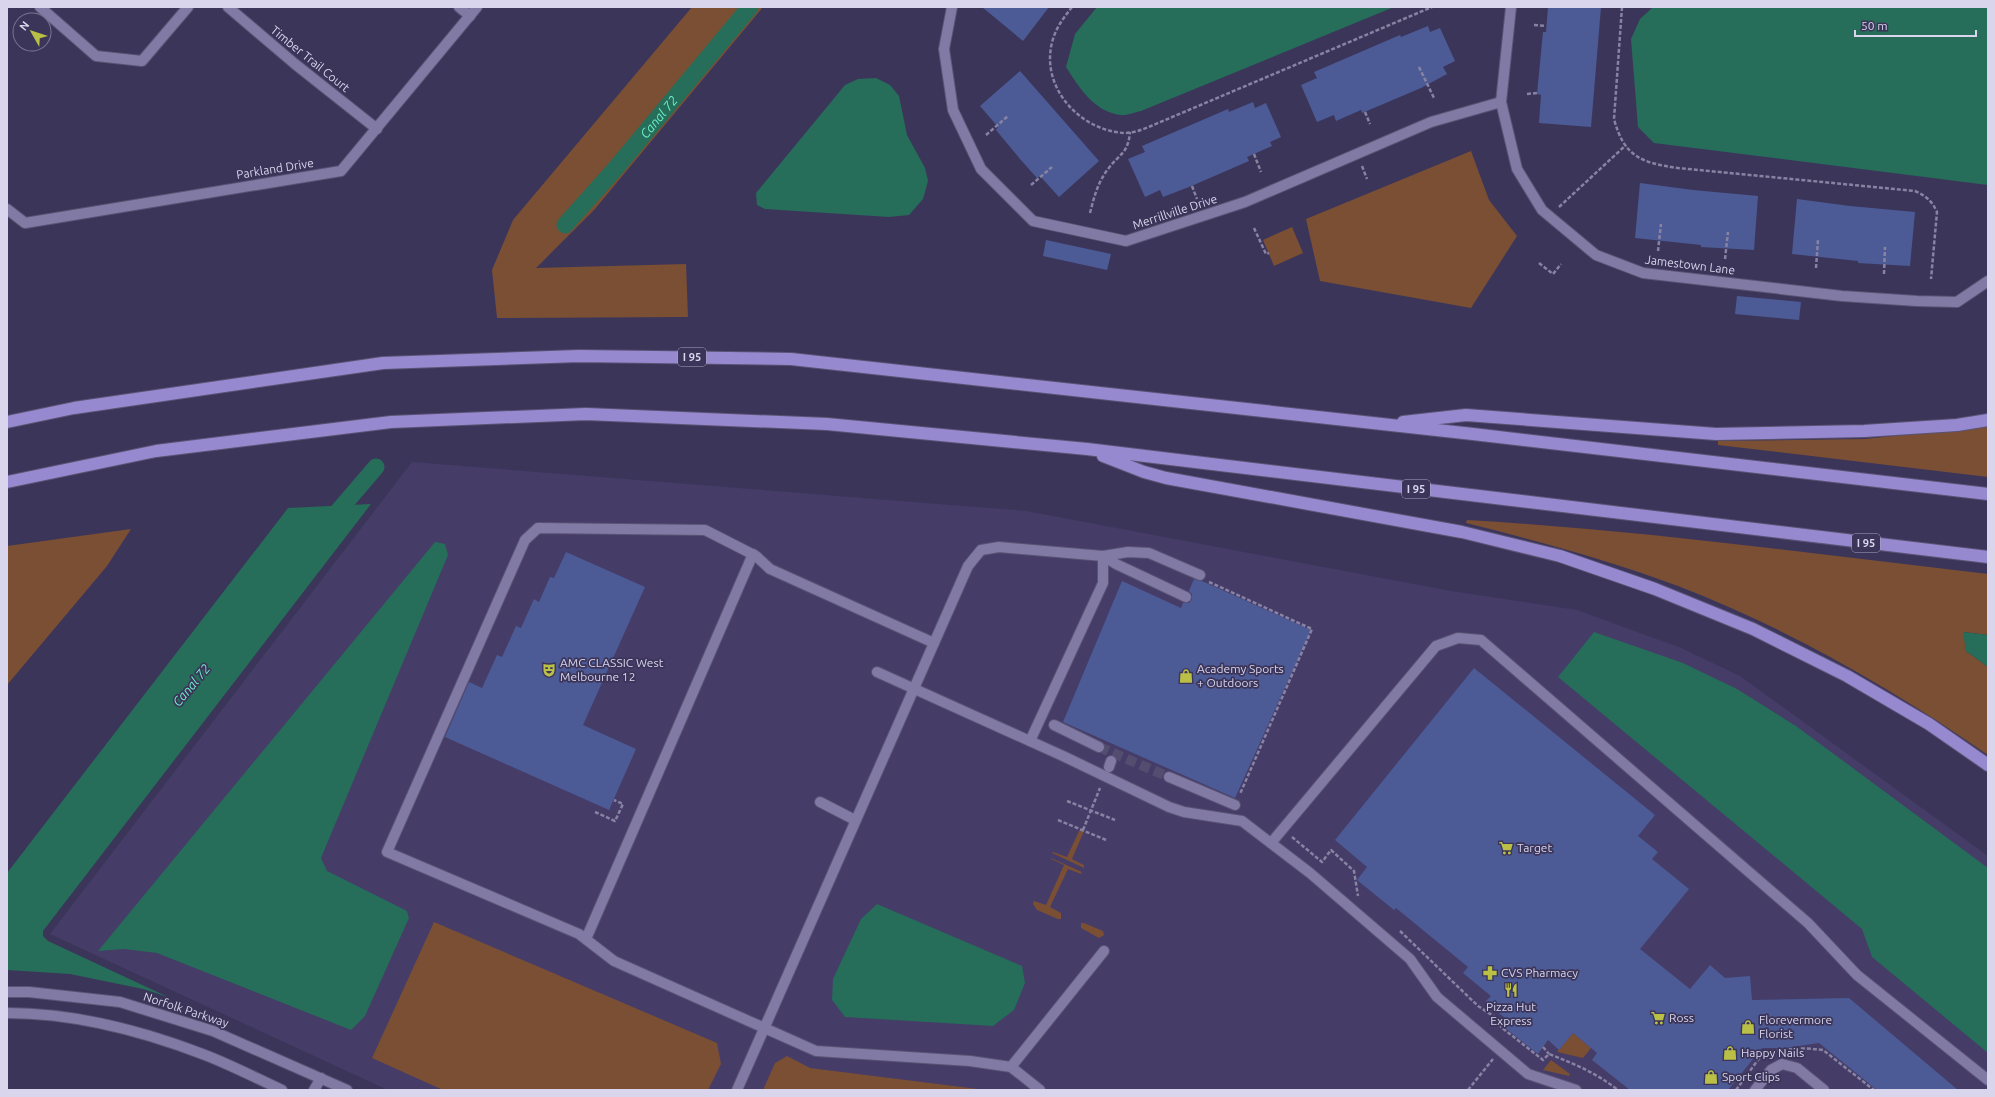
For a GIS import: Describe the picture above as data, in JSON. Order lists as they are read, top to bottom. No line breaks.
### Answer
{"streets":{"highway":["I 95"],"street":["Timber Trail Court","Parkland Drive","Merrillville Drive","Jamestown Lane","Norfolk Parkway"]},"crossings":[["Timber Trail Court","Parkland Drive"],["Merrillville Drive","Jamestown Lane"]],"water":["Canal 72"],"places":{"theatre":["AMC CLASSIC West Melbourne 12"],"shop":["Academy Sports + Outdoors","Florevermore Florist","Happy Nails","Sport Clips"],"supermarket":["Target","Ross"],"pharmacy":["CVS Pharmacy"],"restaurant":["Pizza Hut Express"]},"scale_bar":"50 m","north":"top left"}
